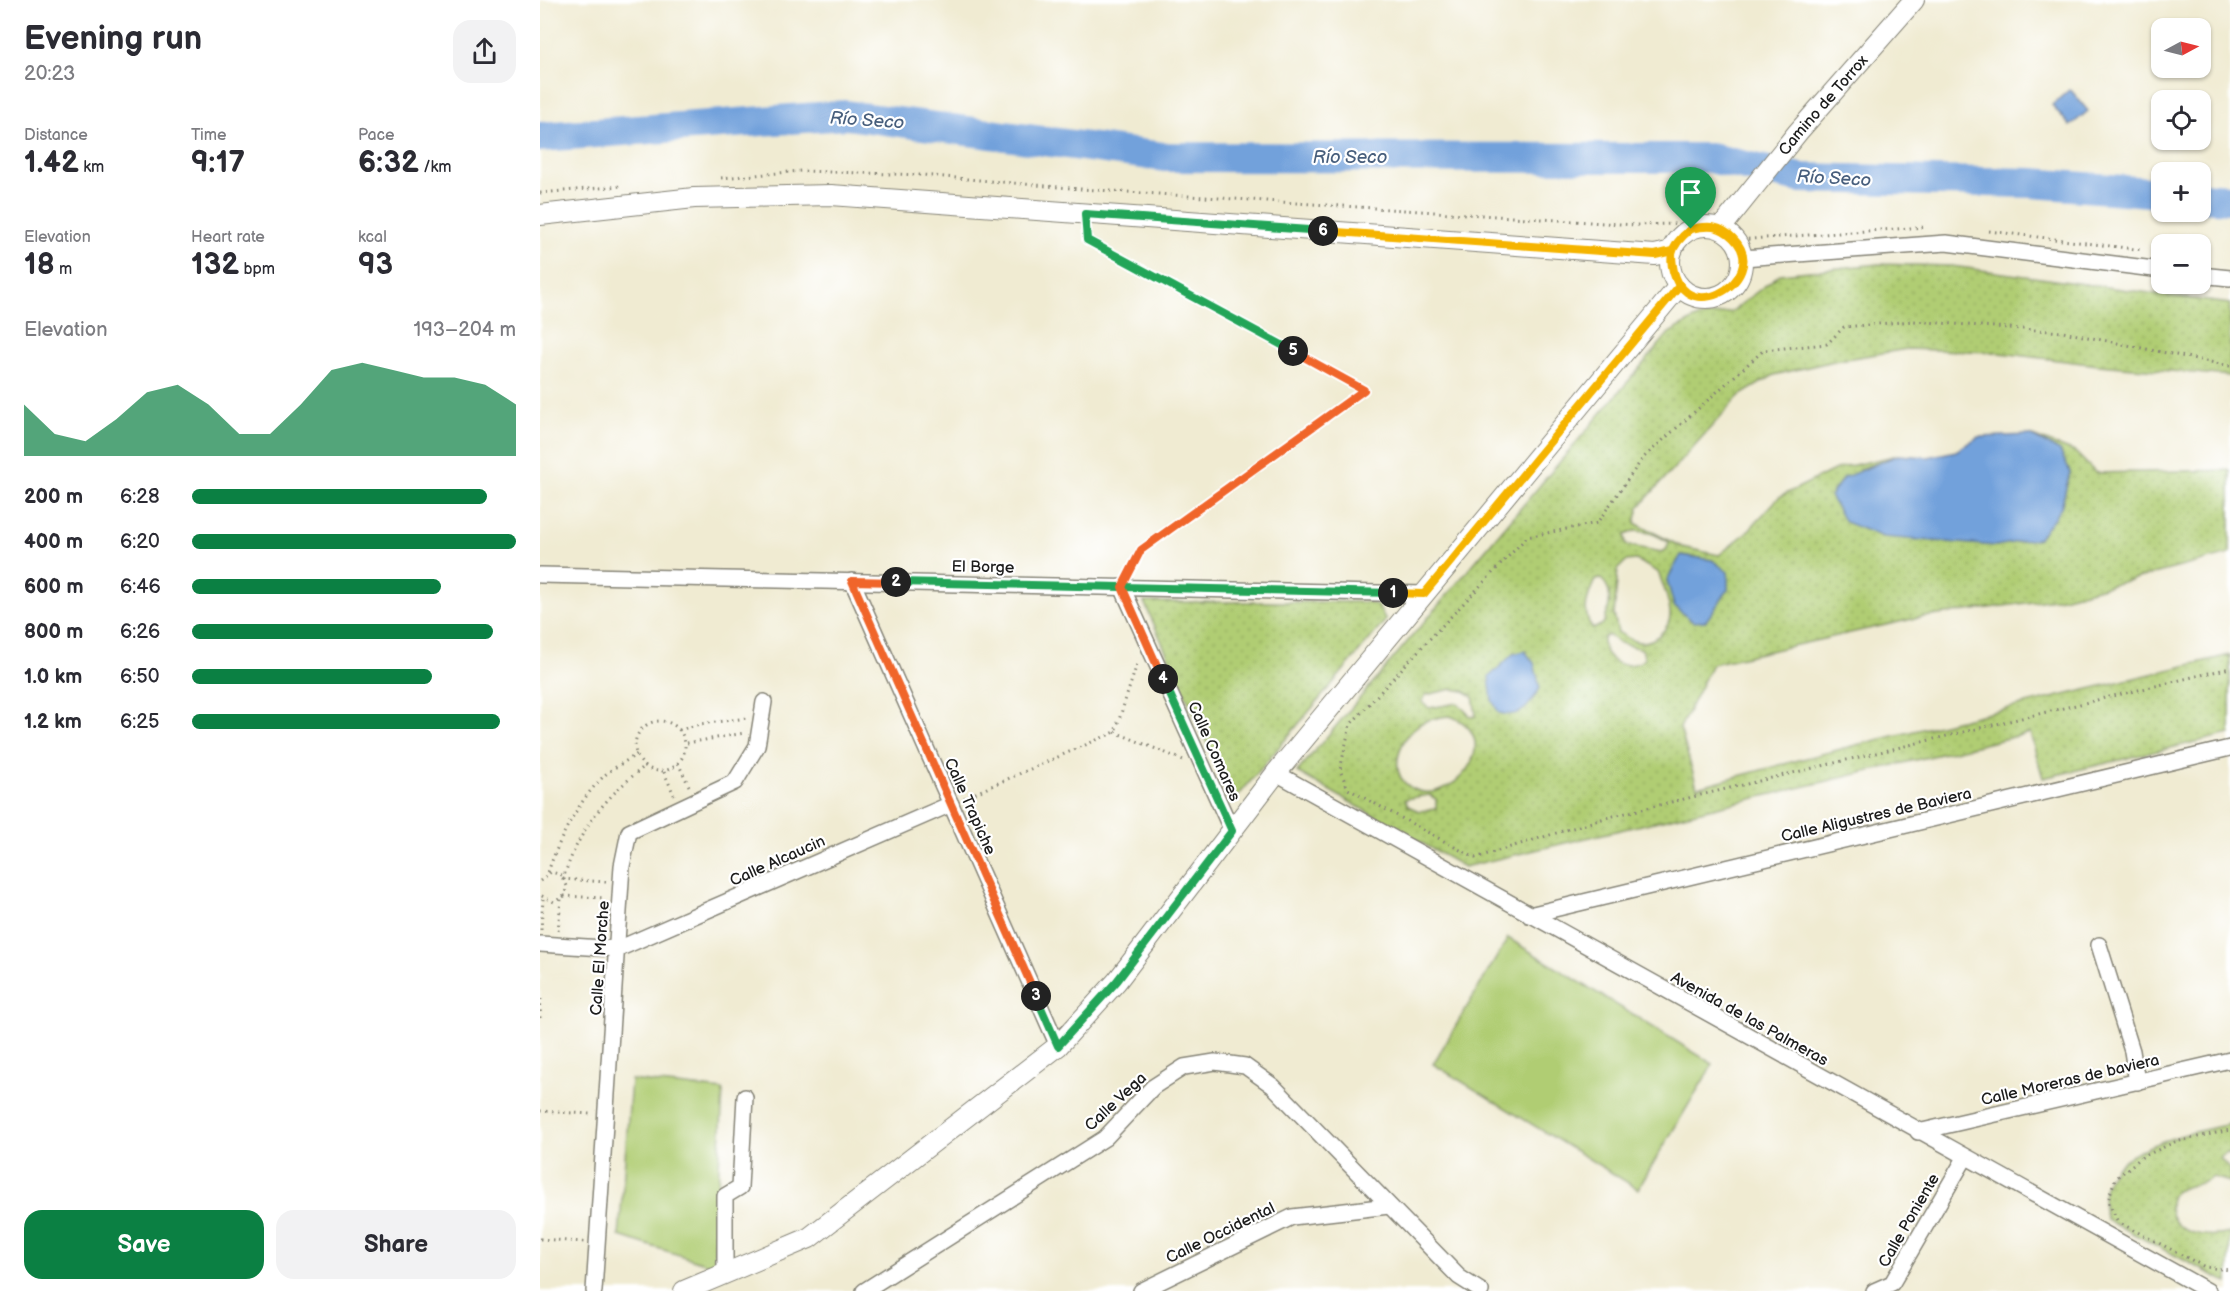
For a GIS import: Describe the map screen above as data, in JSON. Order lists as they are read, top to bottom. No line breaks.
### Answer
{"streets":{"street":["Camino de Torrox","El Borge","Calle Comares","Calle Trapiche","Calle Aligustres de Baviera","Calle Alcaucin","Calle El Morche","Avenida de las Palmeras","Calle Moreras de baviera","Calle Vega","Calle Poniente","Calle Occidental"]},"crossings":[["El Borge","Calle Comares"],["El Borge","Calle Trapiche"],["Calle Trapiche","Calle Alcaucin"],["Calle Aligustres de Baviera","Avenida de las Palmeras"],["Calle Alcaucin","Calle El Morche"],["Avenida de las Palmeras","Calle Moreras de baviera"],["Avenida de las Palmeras","Calle Poniente"],["Calle Vega","Calle Occidental"]],"water":["Río Seco"],"north":"right","page":{"heading":["Evening run","20:23"],"map_buttons":["+","−"],"stats":[["Distance","1.42 km"],["Time","9:17"],["Pace","6:32 /km"],["Elevation","18 m"],["Heart rate","132 bpm"],["kcal","93"]],"pins":["6","5","2","1","4","3"],"chart":["Elevation","193–204 m"],"list":[{"name":"200 m","note":"6:28"},{"name":"400 m","note":"6:20"},{"name":"600 m","note":"6:46"},{"name":"800 m","note":"6:26"},{"name":"1.0 km","note":"6:50"},{"name":"1.2 km","note":"6:25"}],"buttons":["Save","Share"]}}
